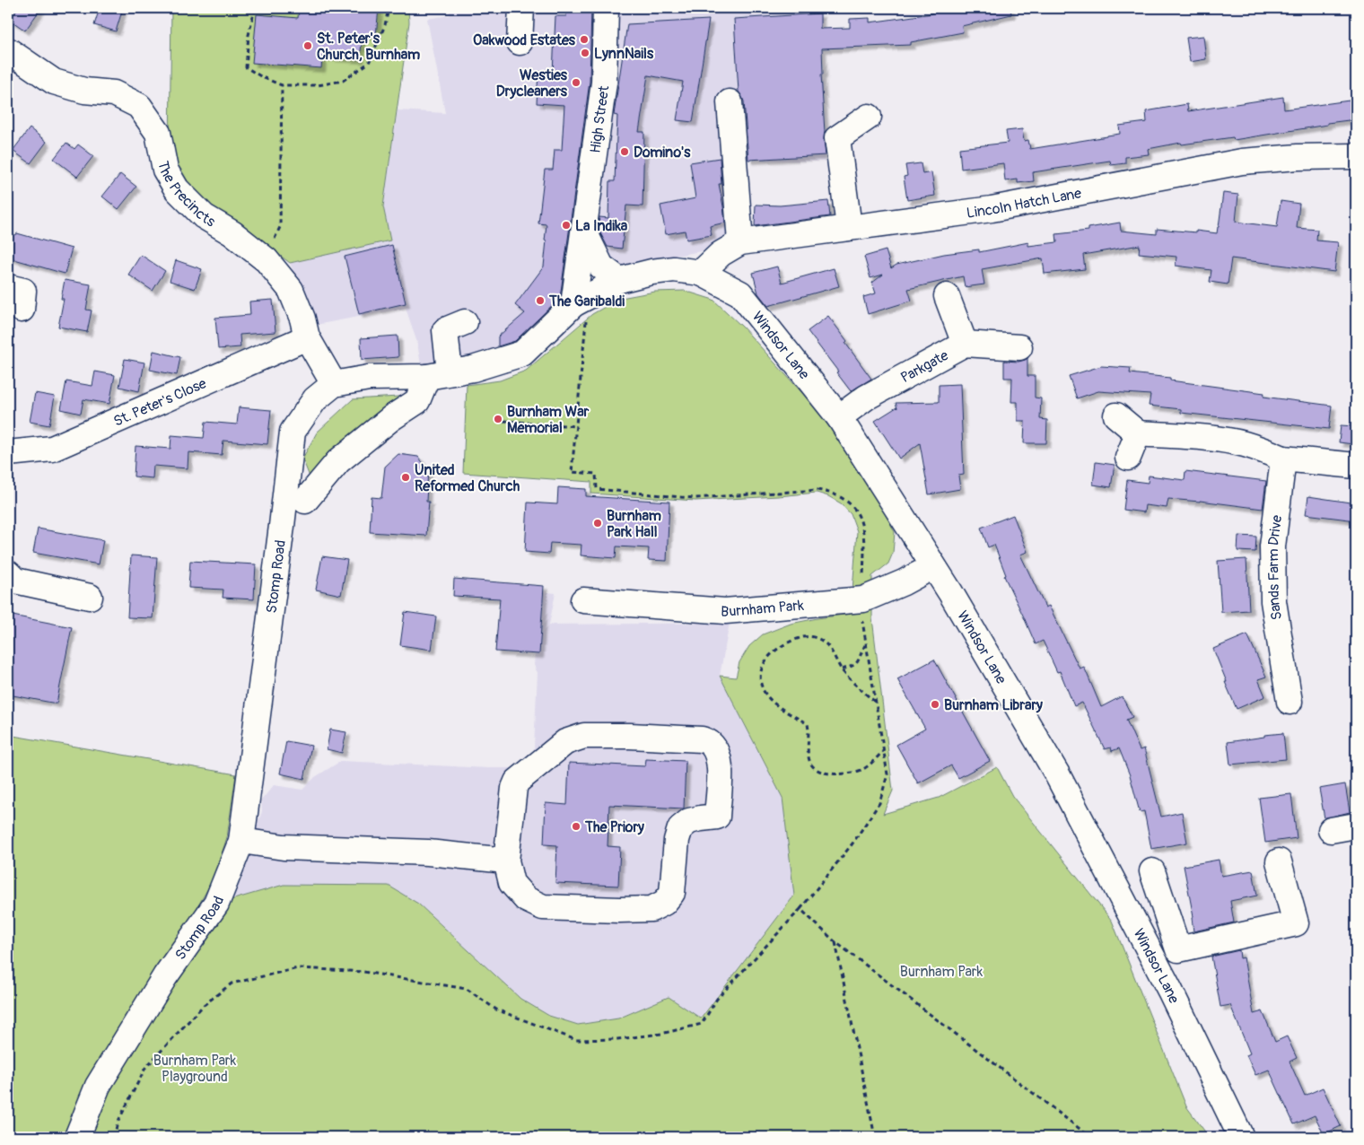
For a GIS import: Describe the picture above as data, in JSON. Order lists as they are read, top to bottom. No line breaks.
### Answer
{"streets":{"street":["High Street","The Precincts","Lincoln Hatch Lane","Windsor Lane","Parkgate","St. Peter's Close","Sands Farm Drive","Stomp Road","Burnham Park"]},"crossings":[["High Street","Stomp Road"],["The Precincts","St. Peter's Close"],["The Precincts","Stomp Road"],["Lincoln Hatch Lane","Windsor Lane"],["Lincoln Hatch Lane","Stomp Road"],["Windsor Lane","Parkgate"],["Windsor Lane","Stomp Road"],["Windsor Lane","Burnham Park"]],"parks":["Burnham Park","Burnham Park Playground"],"places":["Oakwood Estates","St. Peter's Church, Burnham","LynnNails","Westies Drycleaners","Domino's","La Indika","The Garibaldi","Burnham War Memorial","United Reformed Church","Burnham Park Hall","Burnham Library","The Priory"]}
